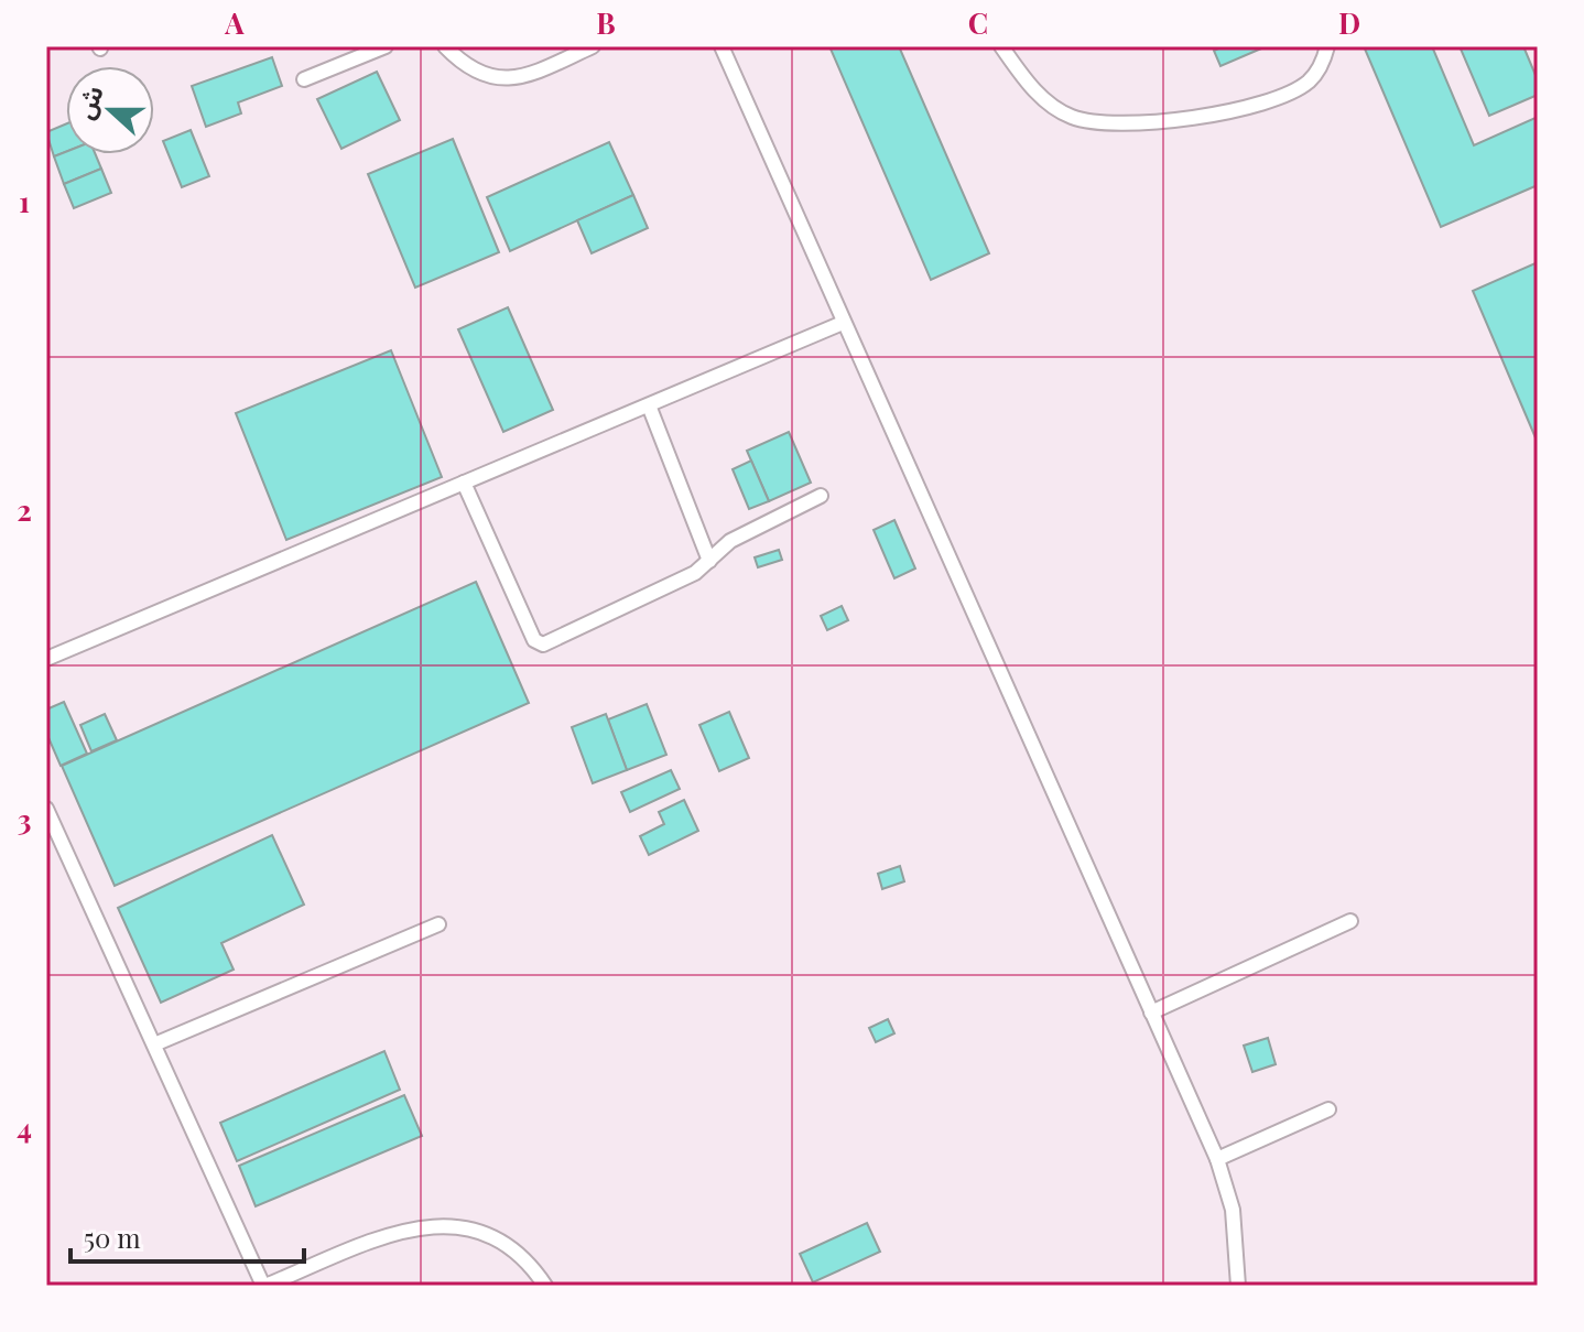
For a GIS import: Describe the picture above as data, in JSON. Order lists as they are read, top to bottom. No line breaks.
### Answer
{"scale_bar":"50 m","north":"left","grid":{"columns":["A","B","C","D"],"rows":["1","2","3","4"]}}
